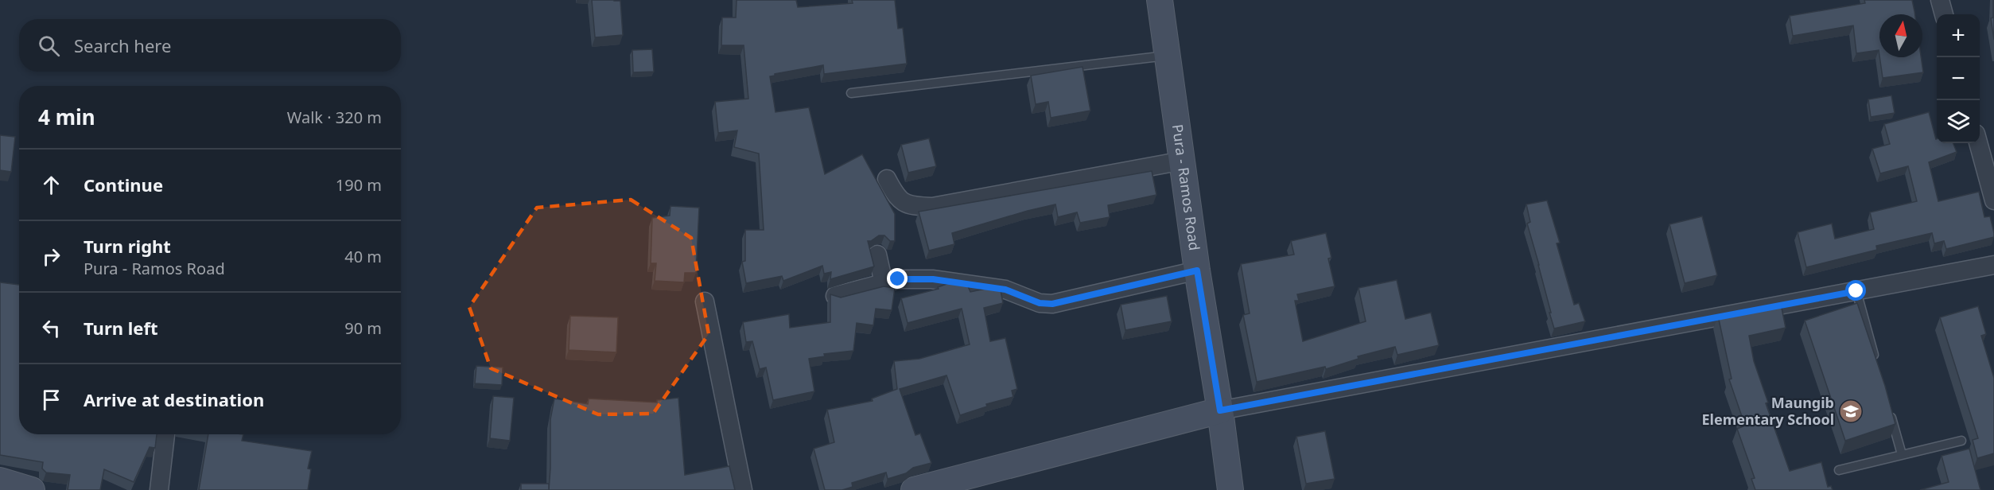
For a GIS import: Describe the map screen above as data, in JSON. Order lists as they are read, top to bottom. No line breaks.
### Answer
{"streets":{"main road":["Pura - Ramos Road"]},"places":{"school or university":["Maungib Elementary School"]},"north":"top","page":{"map_buttons":["+","−"],"search":"Search here","heading":["4 min","Walk · 320 m"],"list":[["Continue","190 m"],["Turn right","Pura - Ramos Road","40 m"],["Turn left","90 m"],"Arrive at destination"]}}
